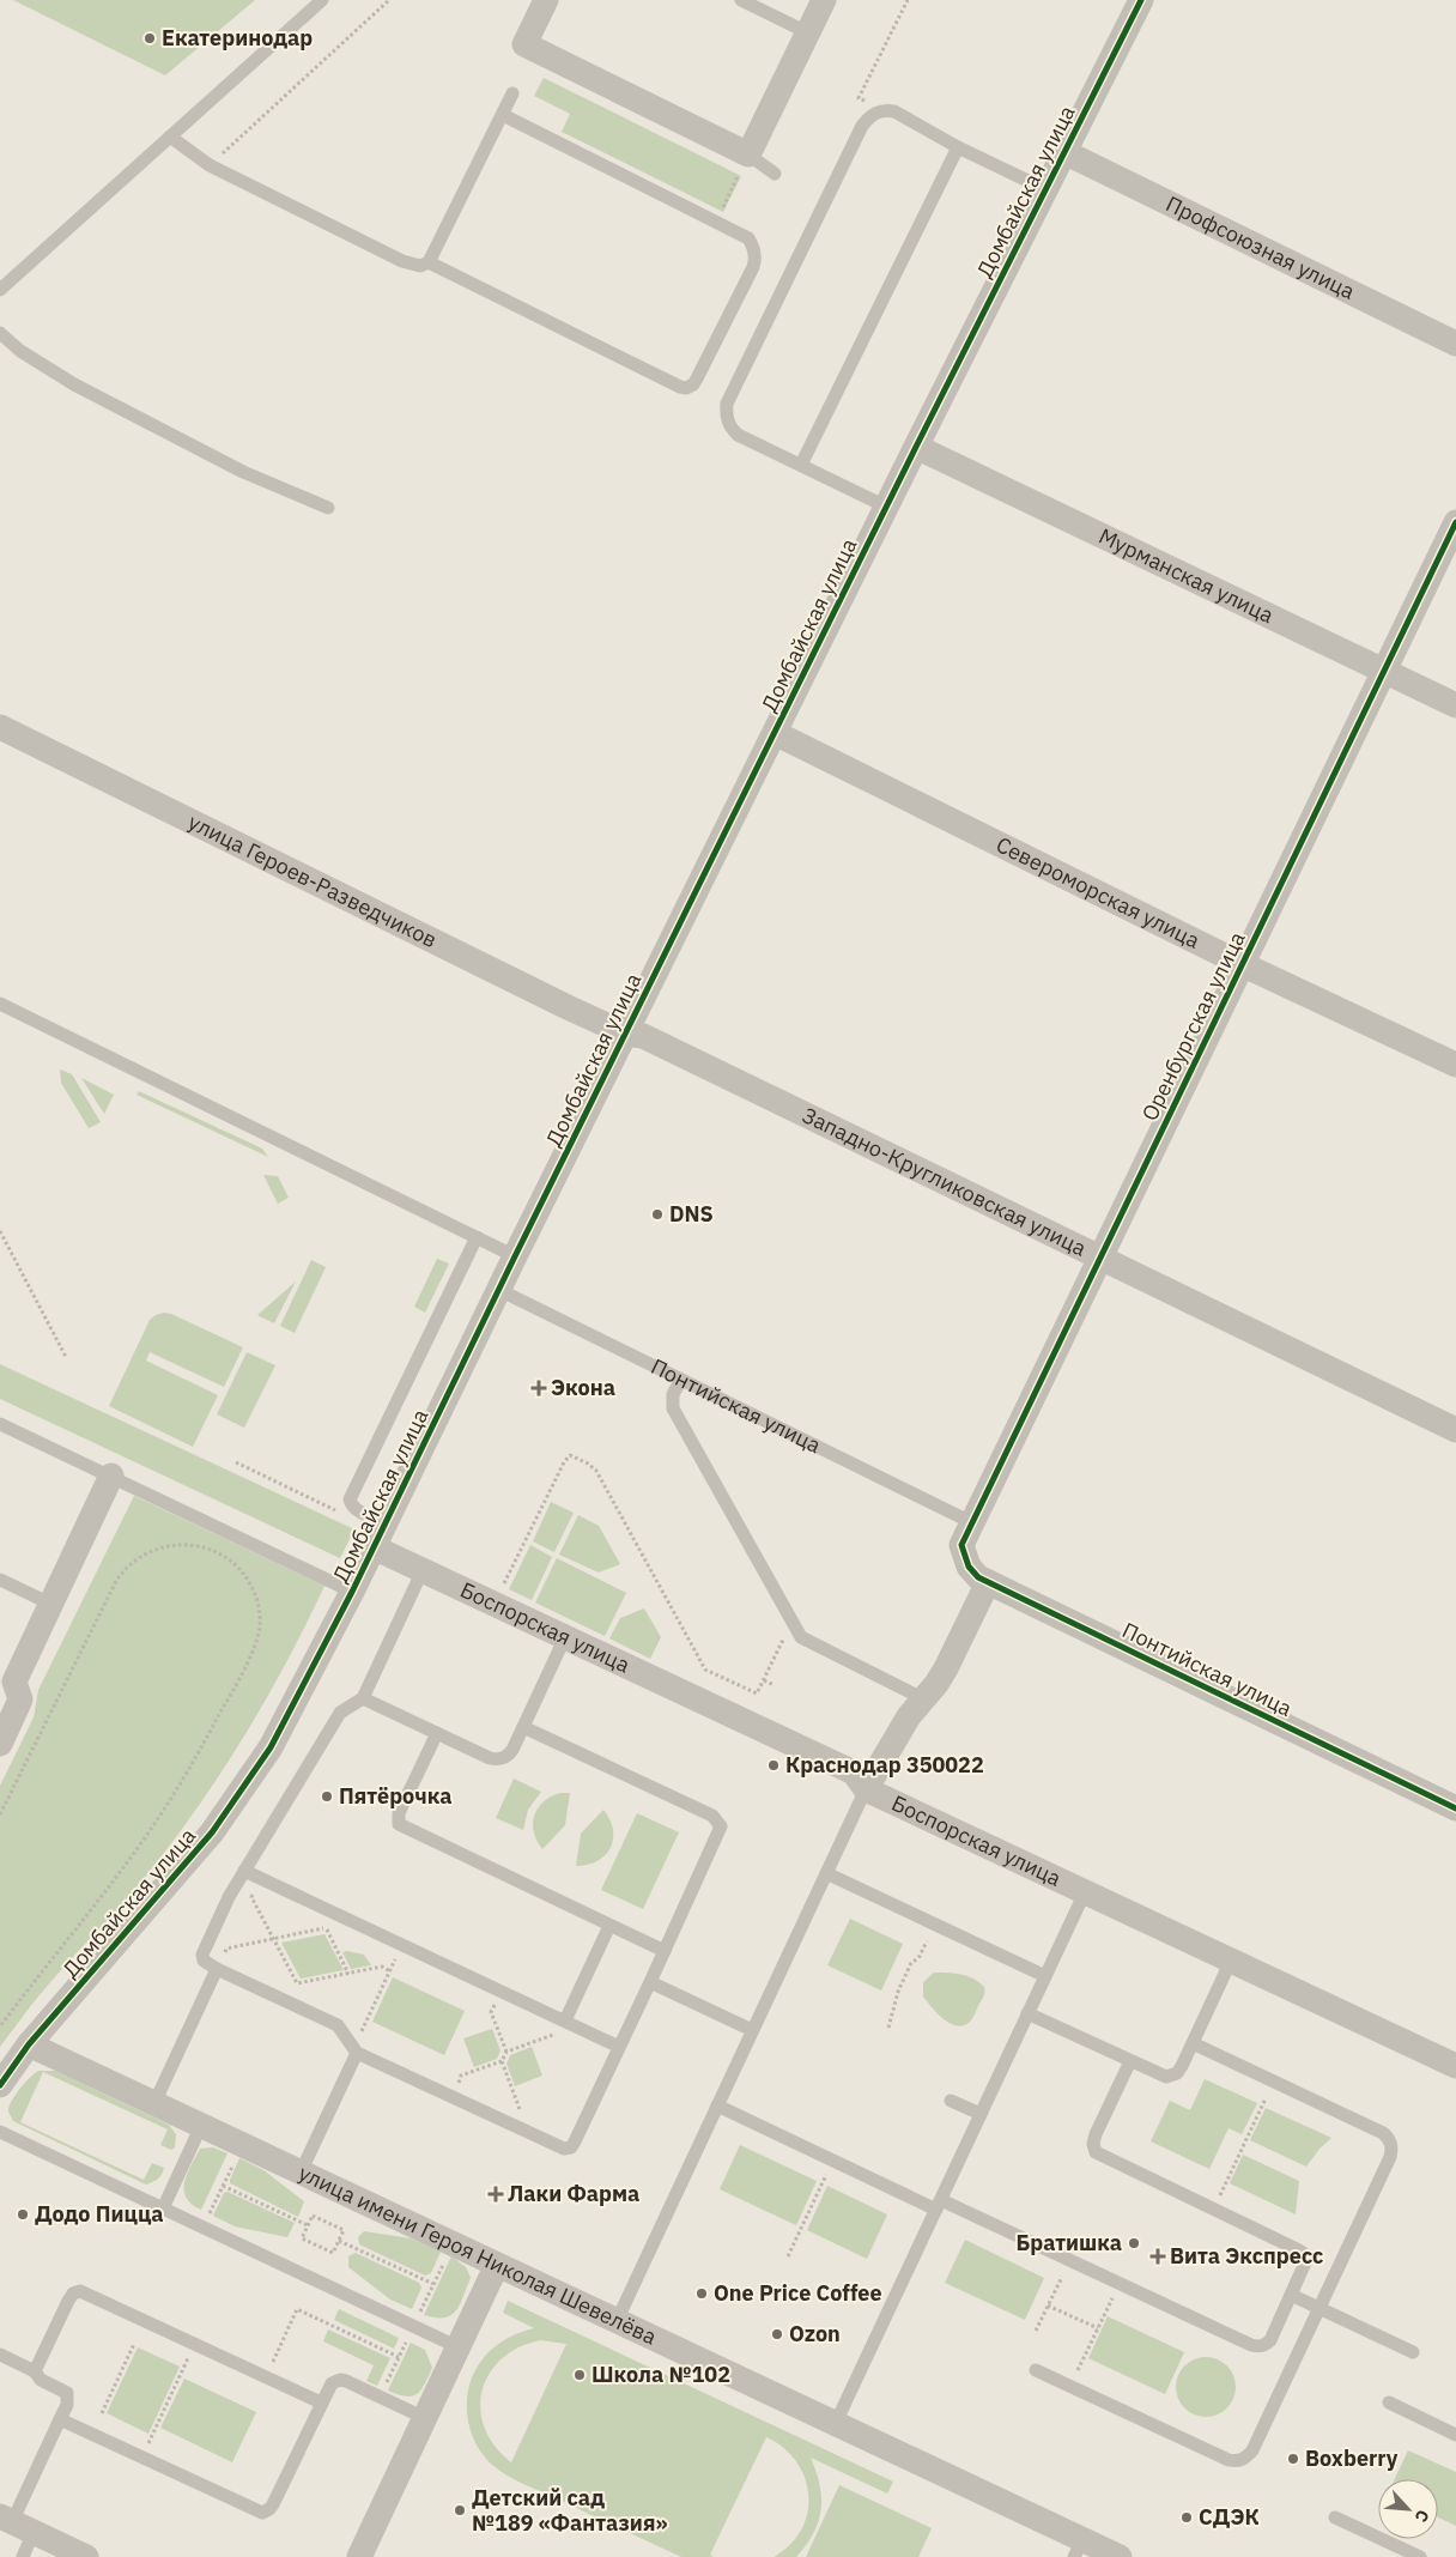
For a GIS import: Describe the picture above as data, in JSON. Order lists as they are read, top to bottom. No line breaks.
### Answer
{"streets":{"street":["Домбайская улица","Профсоюзная улица","Мурманская улица","улица Героев-Разведчиков","Североморская улица","Оренбургская улица","Западно-Кругликовская улица","Понтийская улица","Боспорская улица","улица имени Героя Николая Шевелёва"]},"crossings":[["Домбайская улица","Профсоюзная улица"],["Домбайская улица","Мурманская улица"],["Домбайская улица","улица Героев-Разведчиков"],["Домбайская улица","Североморская улица"],["Домбайская улица","Западно-Кругликовская улица"],["Домбайская улица","Понтийская улица"],["Домбайская улица","Боспорская улица"],["Домбайская улица","улица имени Героя Николая Шевелёва"],["Мурманская улица","Оренбургская улица"],["улица Героев-Разведчиков","Западно-Кругликовская улица"],["Североморская улица","Оренбургская улица"],["Оренбургская улица","Западно-Кругликовская улица"],["Оренбургская улица","Понтийская улица"]],"places":{"other":["Екатеринодар","DNS","Краснодар 350022","Пятёрочка","Додо Пицца","Братишка","One Price Coffee","Ozon","Школа №102","Boxberry","Детский сад №189 «Фантазия»","СДЭК"],"health":["Экона","Лаки Фарма","Вита Экспресс"]},"north":"bottom right"}
